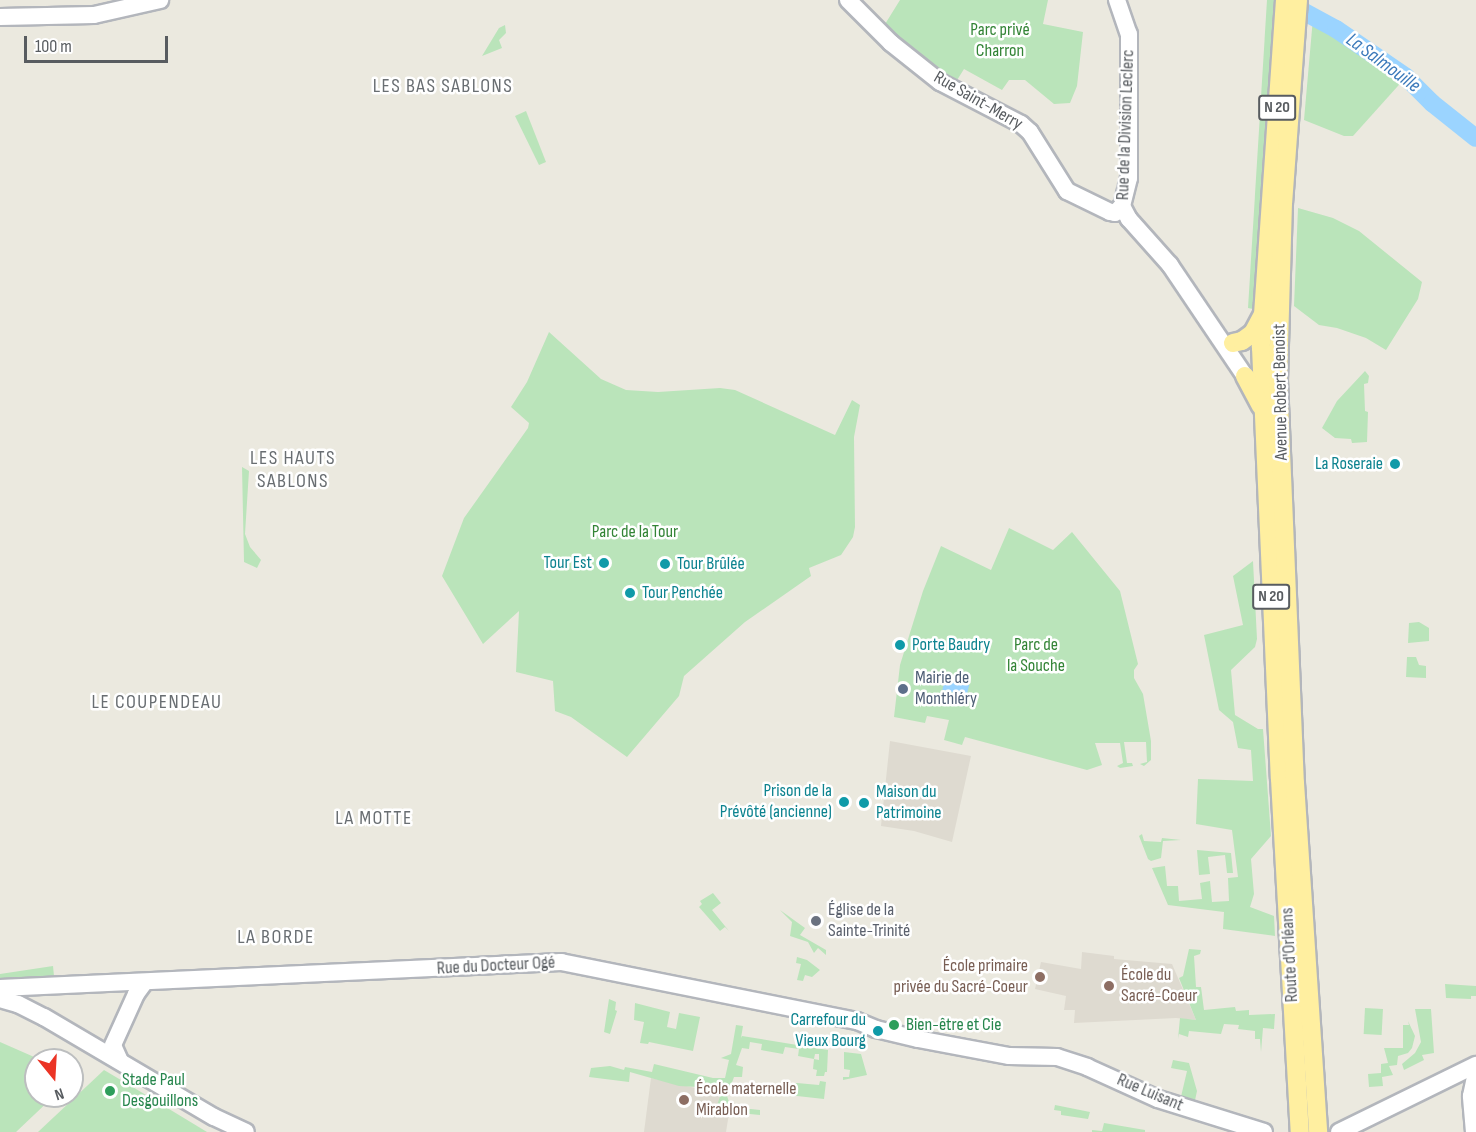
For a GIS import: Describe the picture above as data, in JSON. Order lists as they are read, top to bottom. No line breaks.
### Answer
{"streets":{"main road":["Rue Saint-Merry","N 20","Rue de la Division Leclerc","Avenue Robert Benoist","Route d'Orléans","Rue du Docteur Ogé","Rue Luisant"]},"crossings":[["Rue Saint-Merry","Rue de la Division Leclerc"],["Rue de la Division Leclerc","Avenue Robert Benoist"],["Avenue Robert Benoist","Route d'Orléans"],["Rue du Docteur Ogé","Rue Luisant"]],"districts":["LES BAS SABLONS","LES HAUTS SABLONS","LE COUPENDEAU","LA MOTTE","LA BORDE"],"water":["La Salmouille"],"parks":["Parc privé Charron","Parc de la Tour","Parc de la Souche"],"places":["La Roseraie","Tour Est","Tour Brûlée","Tour Penchée","Porte Baudry","Mairie de Monthléry","Prison de la Prévôté (ancienne)","Maison du Patrimoine","Église de la Sainte-Trinité","École primaire privée du Sacré-Coeur","École du Sacré-Coeur","Bien-être et Cie","Carrefour du Vieux Bourg","Stade Paul Desgouillons","École maternelle Mirablon"],"scale_bar":"100 m","north":"bottom"}
